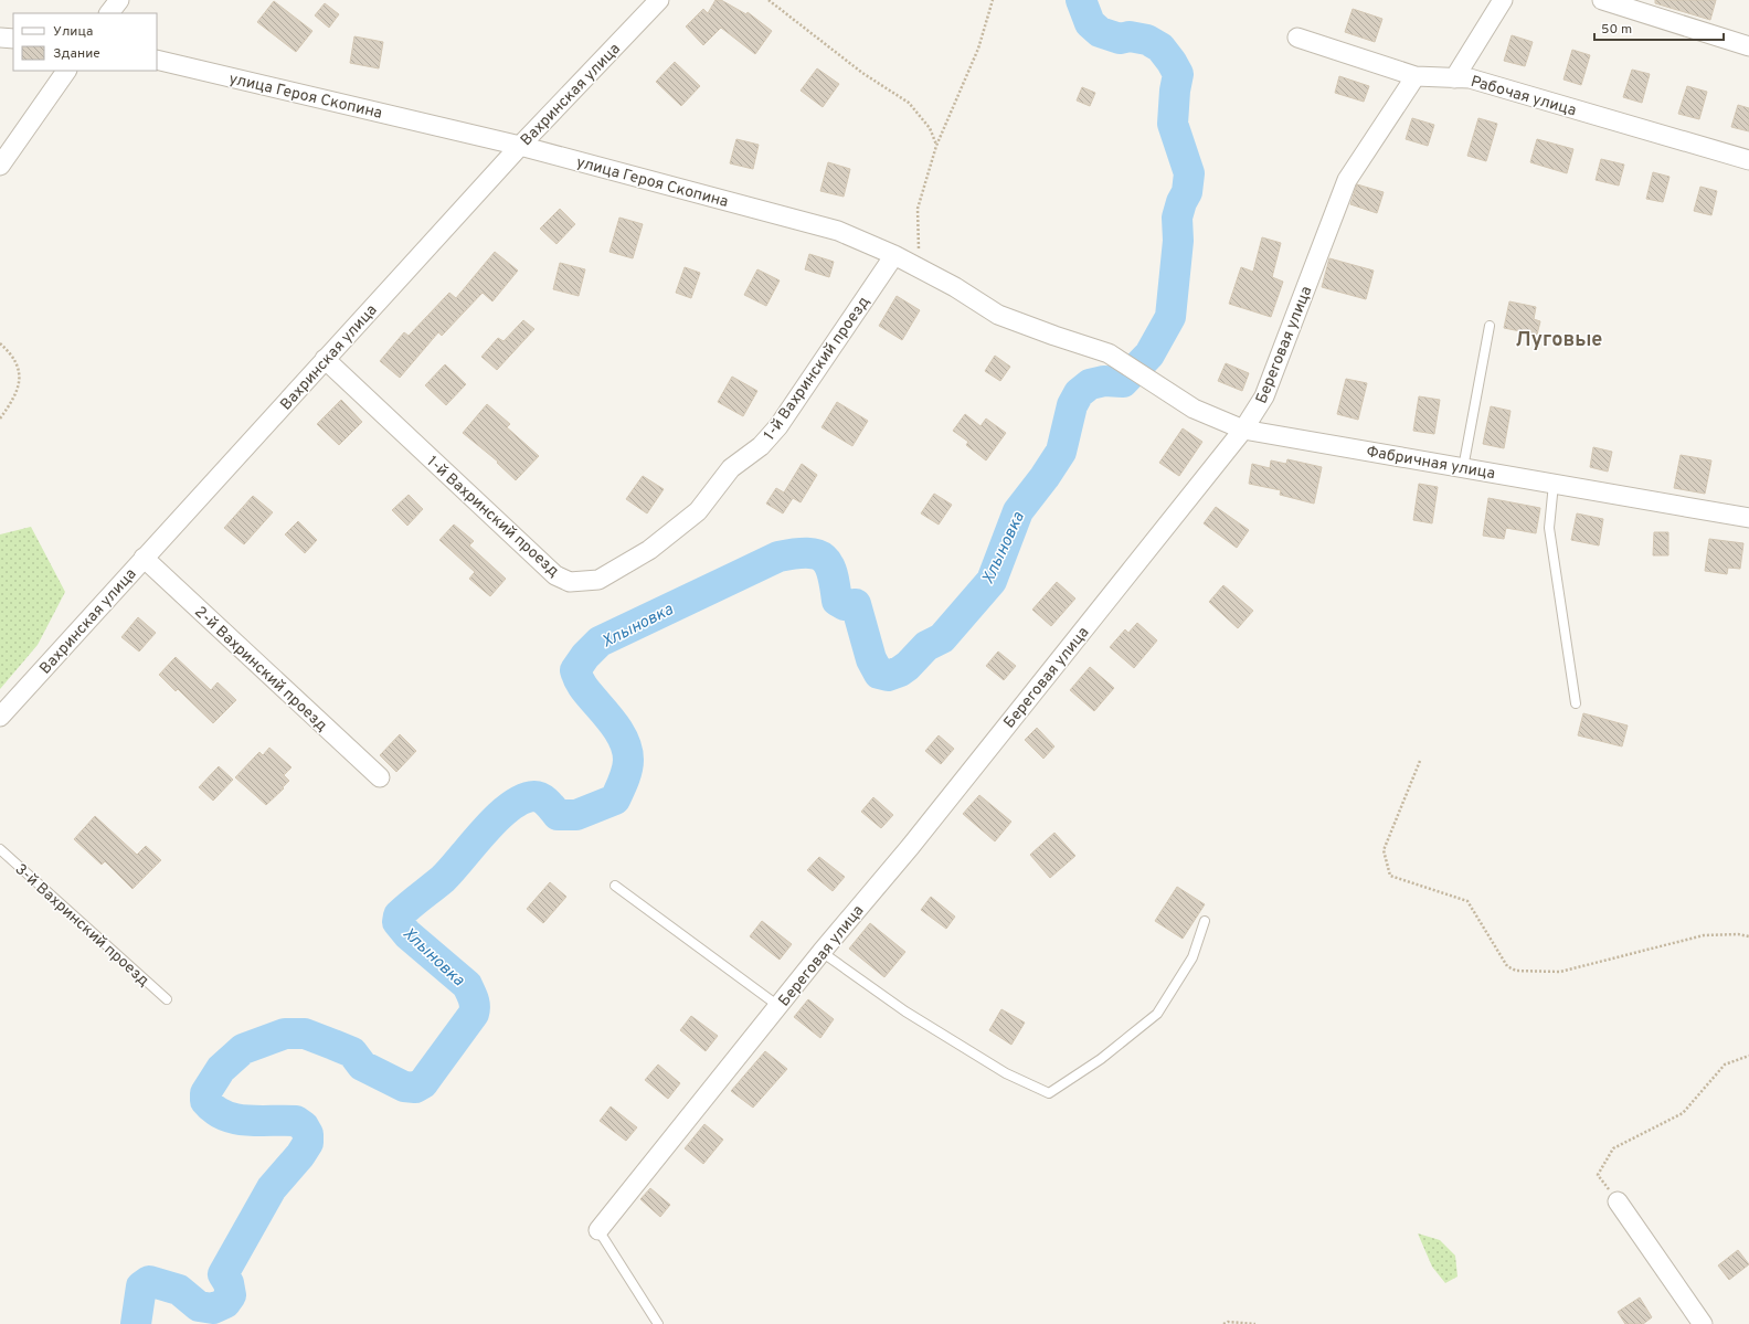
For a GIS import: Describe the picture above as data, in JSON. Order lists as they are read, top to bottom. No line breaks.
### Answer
{"streets":{"street":["Вахринская улица","улица Героя Скопина","Рабочая улица","Береговая улица","1-й Вахринский проезд","Фабричная улица","2-й Вахринский проезд"],"lane":["3-й Вахринский проезд"]},"crossings":[["Вахринская улица","улица Героя Скопина"],["Вахринская улица","1-й Вахринский проезд"],["Вахринская улица","2-й Вахринский проезд"],["улица Героя Скопина","1-й Вахринский проезд"],["улица Героя Скопина","Фабричная улица"],["Рабочая улица","Береговая улица"],["Береговая улица","Фабричная улица"]],"districts":["Луговые"],"water":["Хлыновка"],"legend":["Улица","Здание"],"scale_bar":"50 m"}
